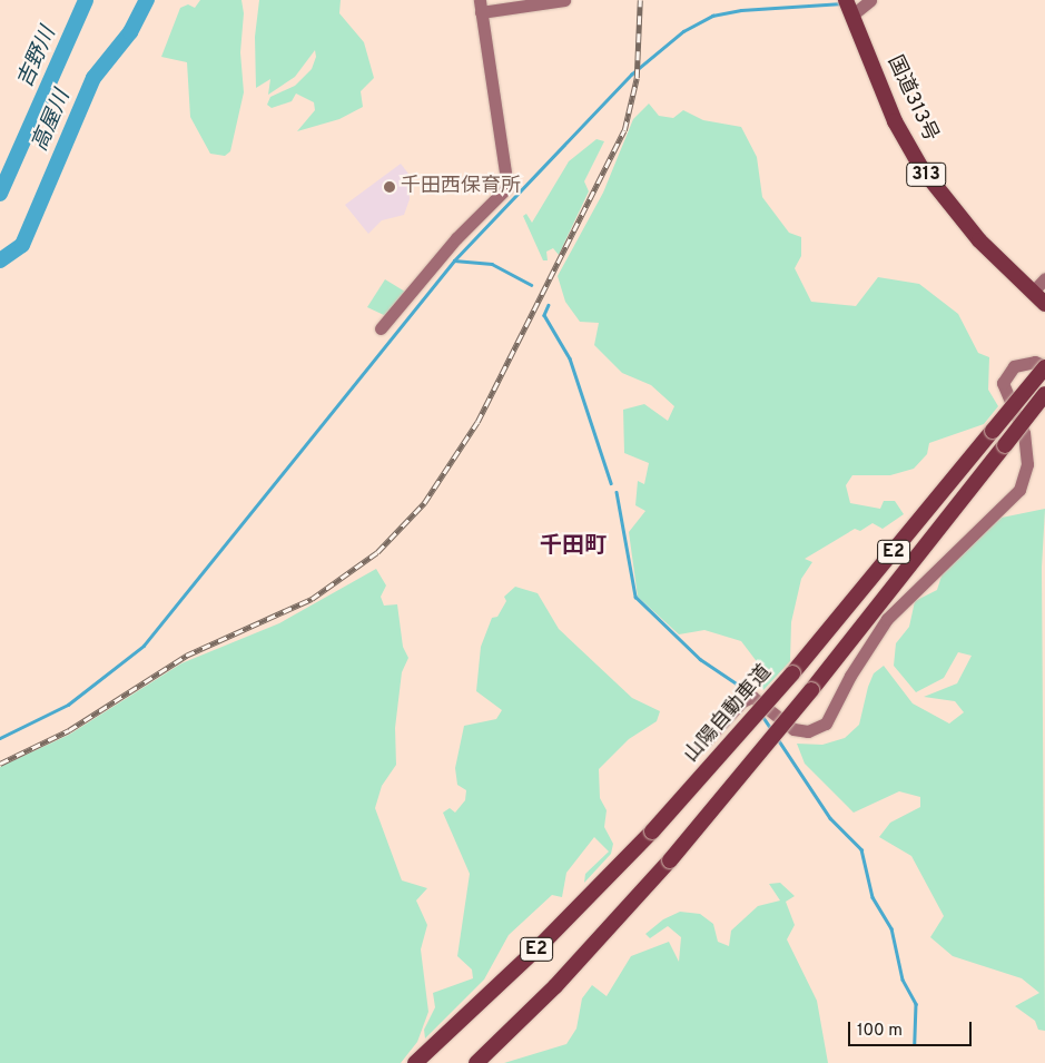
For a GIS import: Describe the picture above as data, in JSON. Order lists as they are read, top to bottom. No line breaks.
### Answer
{"streets":{"highway":["国道313号","313","E2","山陽自動車道"]},"districts":["千田町"],"water":["吉野川","高屋川"],"places":["千田西保育所"],"scale_bar":"100 m"}
